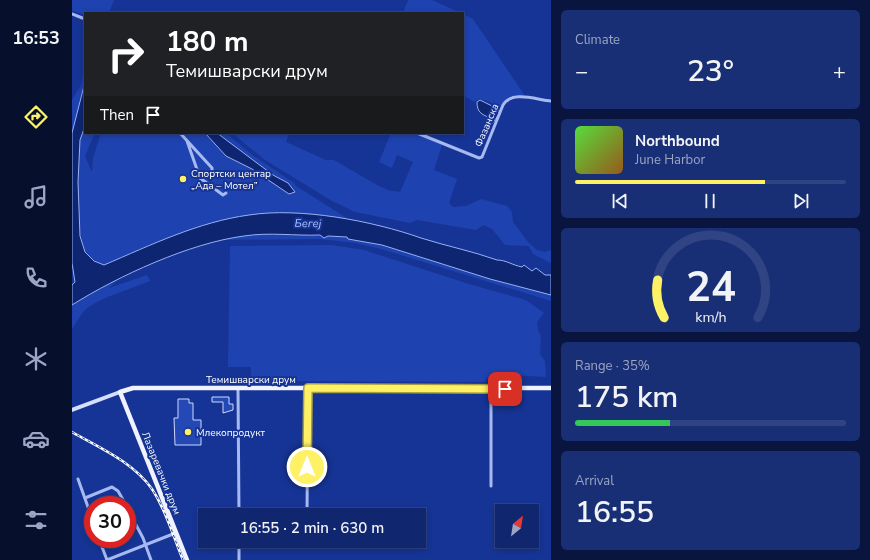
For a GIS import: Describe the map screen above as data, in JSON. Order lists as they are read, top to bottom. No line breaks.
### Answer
{"streets":{"main road":["Темишварски друм","Лазаревачки друм"],"street":["Фазанска"]},"crossings":[["Темишварски друм","Лазаревачки друм"]],"water":["Бегеј"],"places":["Спортски центар „Ада – Мотел”","Млекопродукт"],"north":"top right","page":{"tabs":"16:53","tile":["Climate",["Range · 35%","175 km"],["Arrival","16:55"]],"turn":["180 m","Темишварски друм"],"heat":["−","23°","+"],"then":"Then","song":["Northbound","June Harbor"],"limit":"30","trip":"16:55 · 2 min · 630 m","gauge":["24","km/h"]}}
